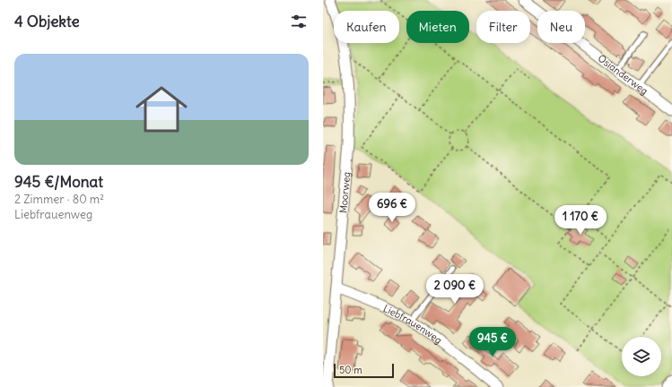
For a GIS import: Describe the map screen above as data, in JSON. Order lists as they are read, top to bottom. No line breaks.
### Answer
{"streets":{"street":["Osianderweg","Moorweg","Liebfrauenweg"]},"crossings":[["Moorweg","Liebfrauenweg"]],"scale_bar":"50 m","page":{"heading":"4 Objekte","chip":["Kaufen","Mieten","Filter","Neu"],"list":[{"name":"945 €/Monat","note":"2 Zimmer · 80 m² · Liebfrauenweg"}],"price":["696 €","1 170 €","2 090 €","945 €"],"scale":"50 m"}}
